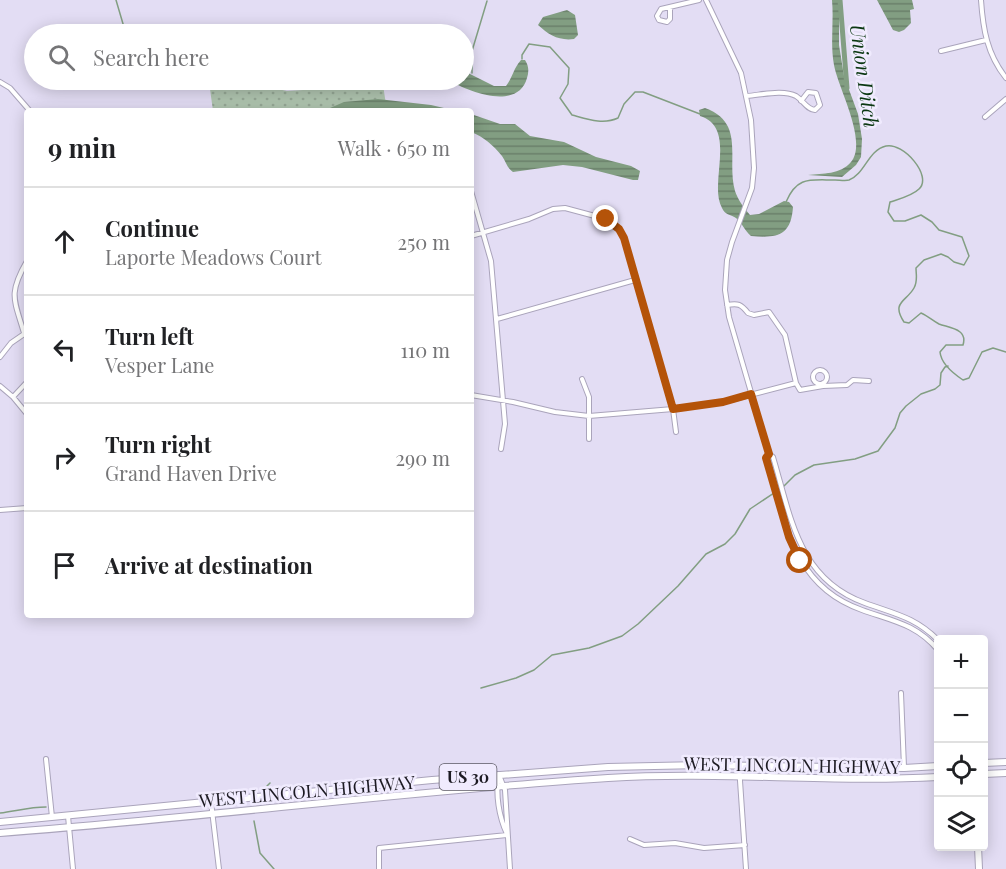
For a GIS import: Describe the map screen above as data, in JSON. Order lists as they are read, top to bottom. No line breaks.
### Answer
{"streets":{"main road":["WEST LINCOLN HIGHWAY","US 30"]},"water":["Union Ditch"],"page":{"search":"Search here","heading":["9 min","Walk · 650 m"],"list":[["Continue","Laporte Meadows Court","250 m"],["Turn left","Vesper Lane","110 m"],["Turn right","Grand Haven Drive","290 m"],"Arrive at destination"],"map_buttons":["+","−"]}}
